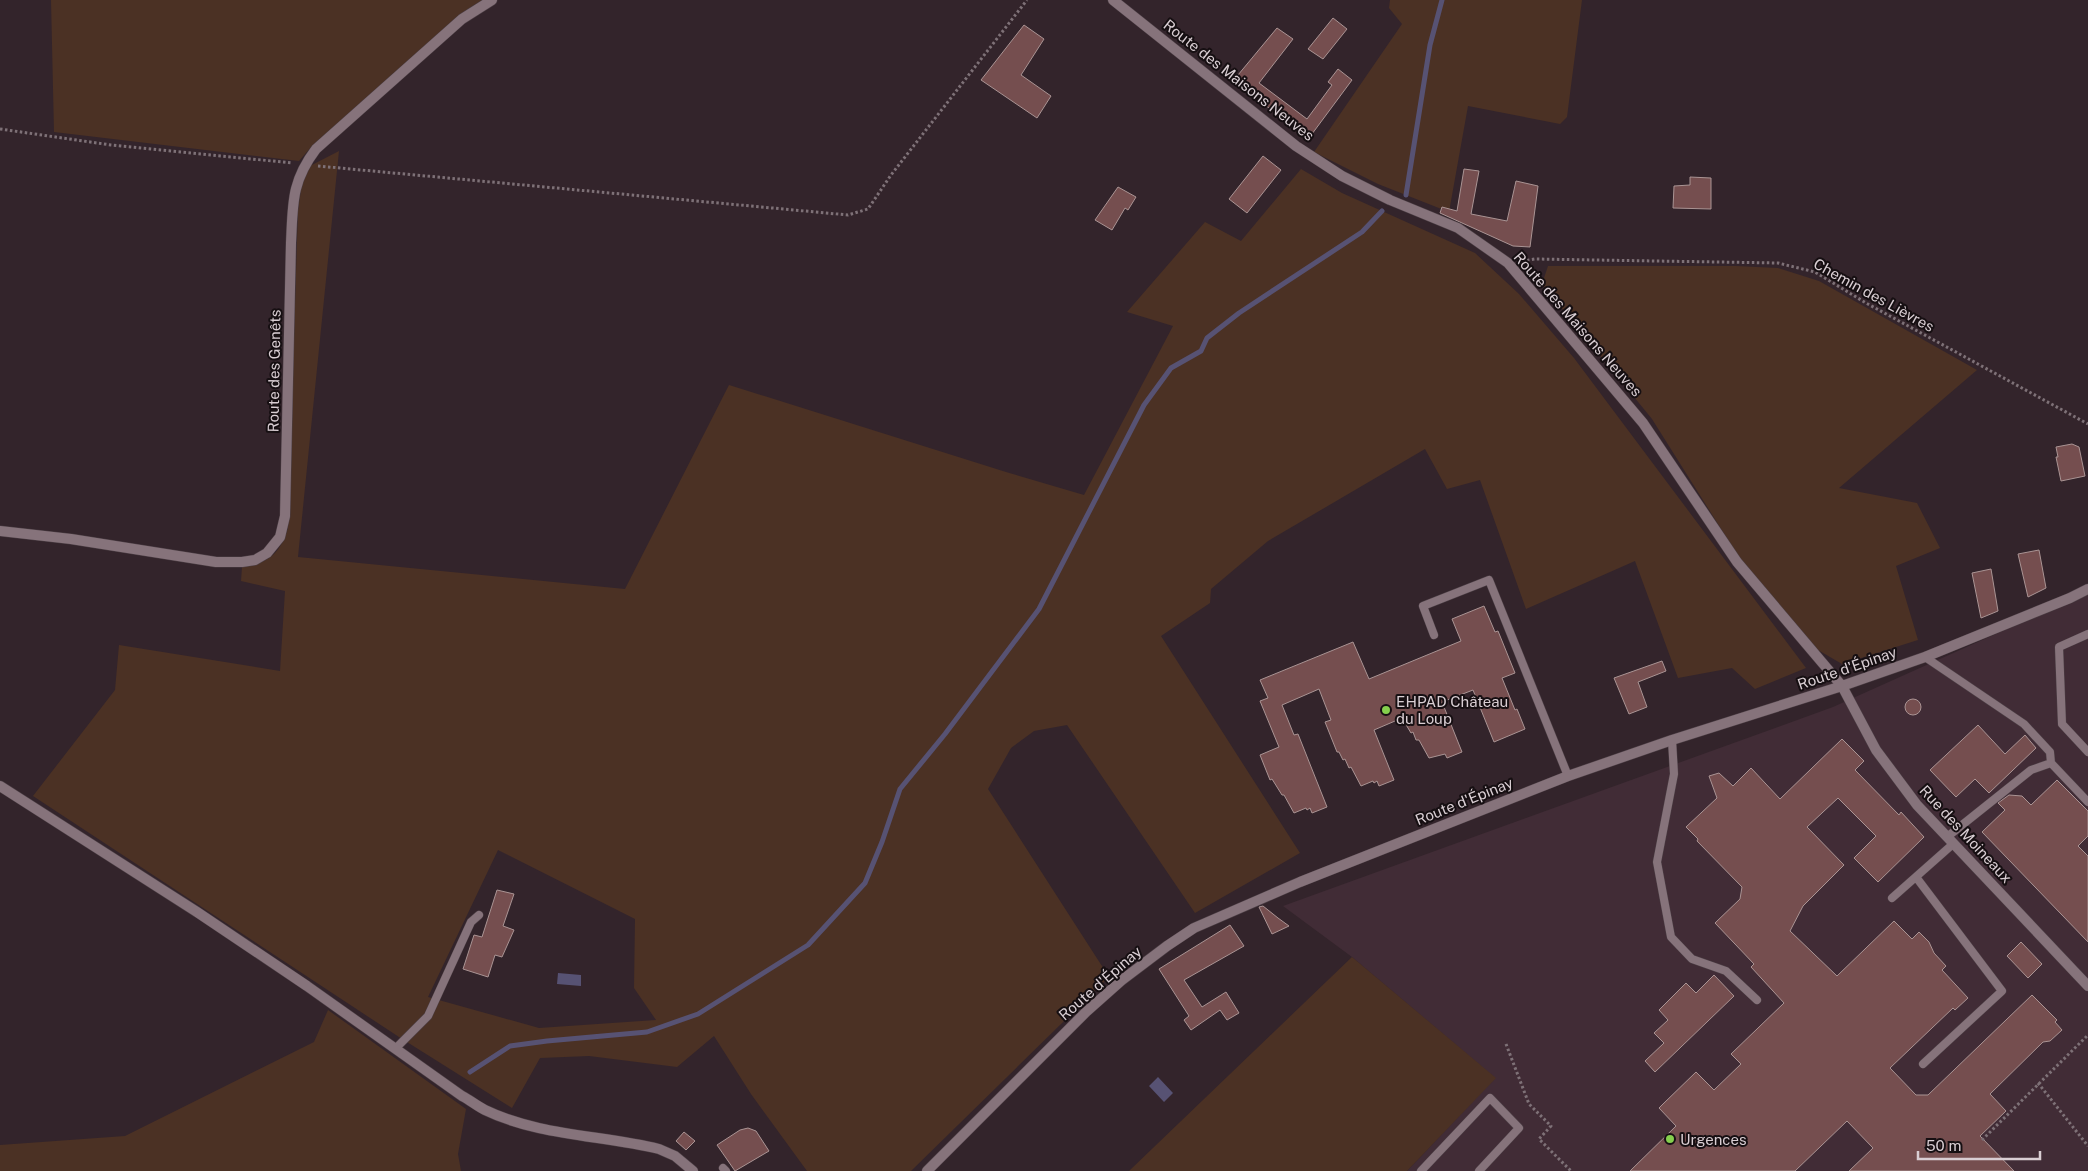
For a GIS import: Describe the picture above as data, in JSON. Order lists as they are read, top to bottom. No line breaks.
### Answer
{"streets":{"street":["Route des Maisons Neuves","Route des Genêts","Route d'Épinay","Rue des Moineaux"],"path":["Chemin des Lièvres"]},"crossings":[["Route des Maisons Neuves","Chemin des Lièvres"],["Route des Maisons Neuves","Route d'Épinay"],["Route des Maisons Neuves","Rue des Moineaux"],["Route d'Épinay","Rue des Moineaux"]],"places":["EHPAD Château du Loup","Urgences"],"scale_bar":"50 m"}
